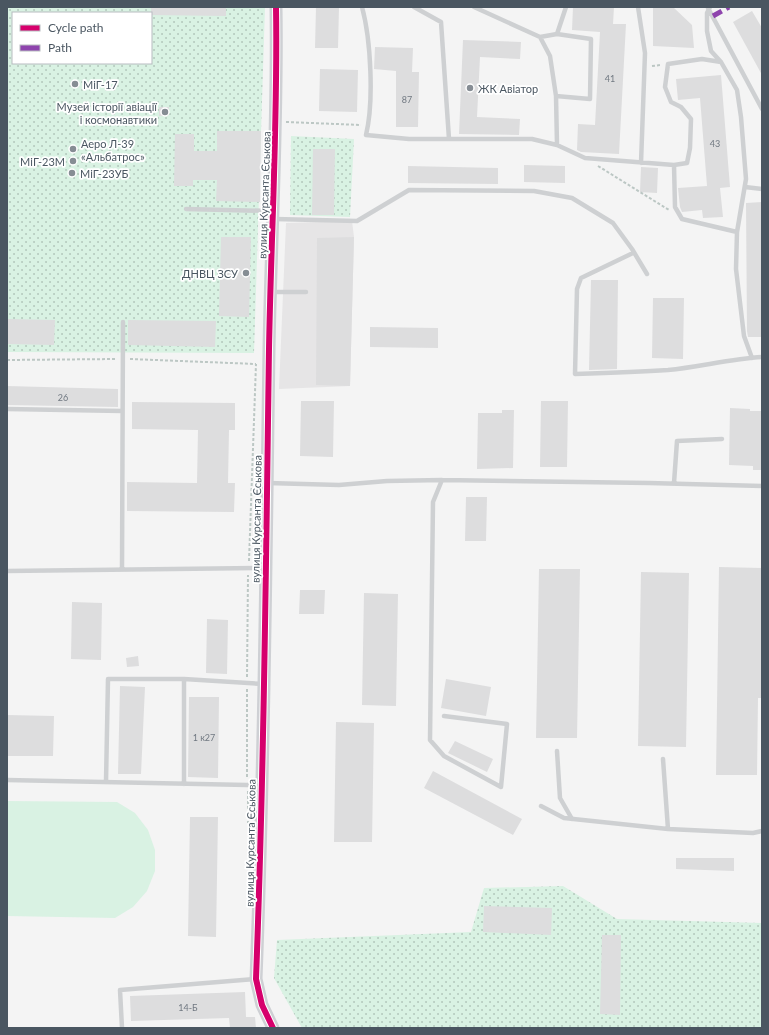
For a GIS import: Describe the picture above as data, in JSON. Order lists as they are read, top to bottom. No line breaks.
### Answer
{"streets":{"street":["вулиця Курсанта Єськова"]},"places":["МіГ-17","ЖК Авіатор","Музей історії авіації і космонавтики","Аеро Л-39 «Альбатрос»","МіГ-23М","МіГ-23УБ","ДНВЦ ЗСУ"],"house_numbers":["41","87","43","26","1 к27","14-Б"],"legend":["Cycle path","Path"]}
